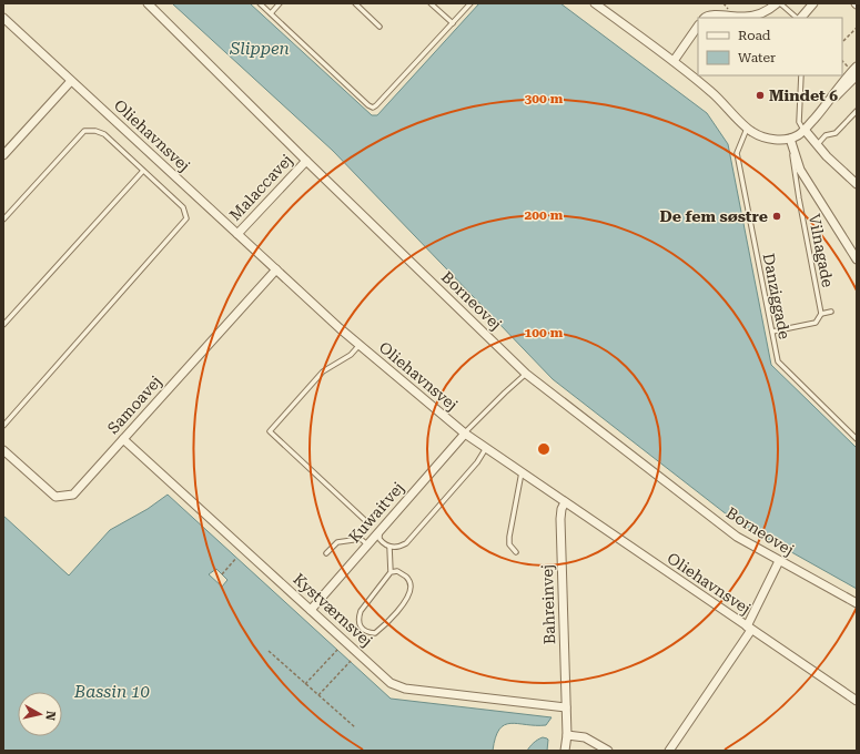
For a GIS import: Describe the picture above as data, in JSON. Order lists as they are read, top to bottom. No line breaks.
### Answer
{"streets":{"street":["Oliehavnsvej","Malaccavej","Borneovej","Samoavej","Kuwaitvej","Bahreinvej","Kystværnsvej"],"lane":["Vilnagade","Danziggade"]},"crossings":[["Oliehavnsvej","Malaccavej"],["Oliehavnsvej","Samoavej"],["Oliehavnsvej","Kuwaitvej"],["Oliehavnsvej","Bahreinvej"],["Malaccavej","Borneovej"],["Samoavej","Kystværnsvej"],["Kuwaitvej","Kystværnsvej"],["Bahreinvej","Kystværnsvej"]],"water":["Slippen","Bassin 10"],"places":["Mindet 6","De fem søstre"],"legend":["Road","Water"],"north":"right","rings":["300 m","200 m","100 m"]}
